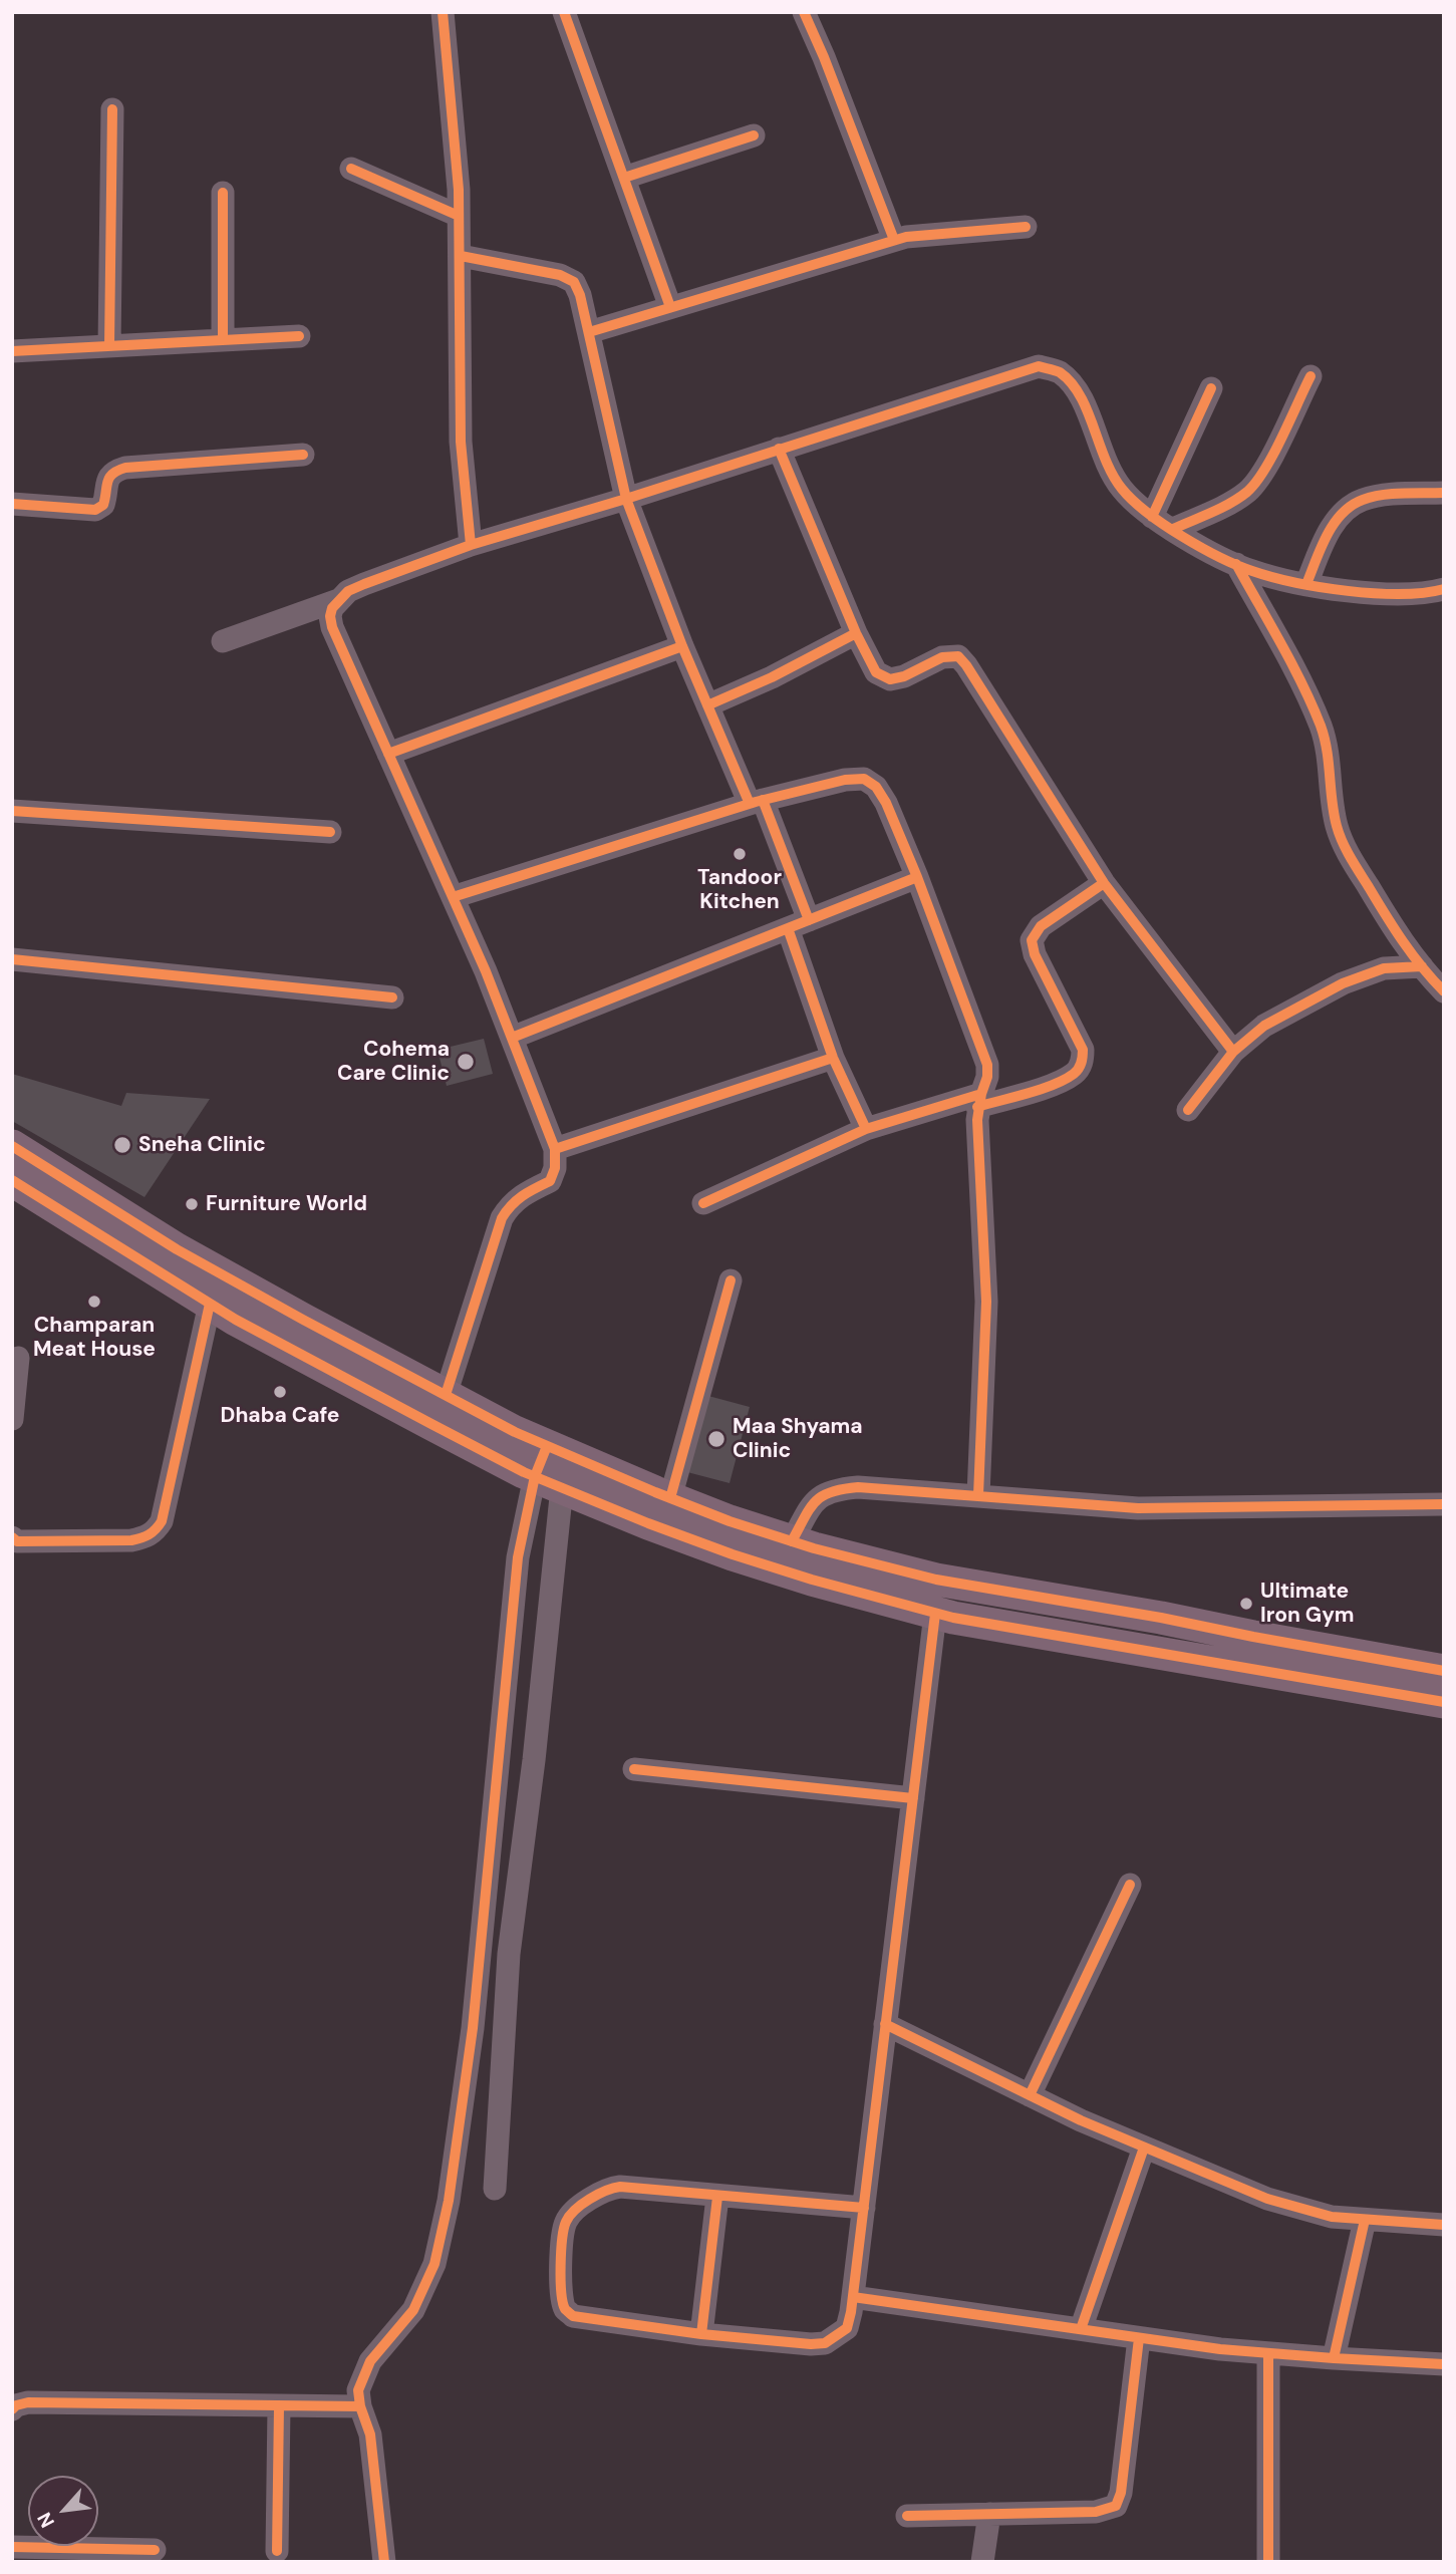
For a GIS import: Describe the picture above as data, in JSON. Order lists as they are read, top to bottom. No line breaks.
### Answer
{"places":["Tandoor Kitchen","Cohema Care Clinic","Sneha Clinic","Furniture World","Champaran Meat House","Dhaba Cafe","Maa Shyama Clinic","Ultimate Iron Gym"],"north":"bottom left"}
